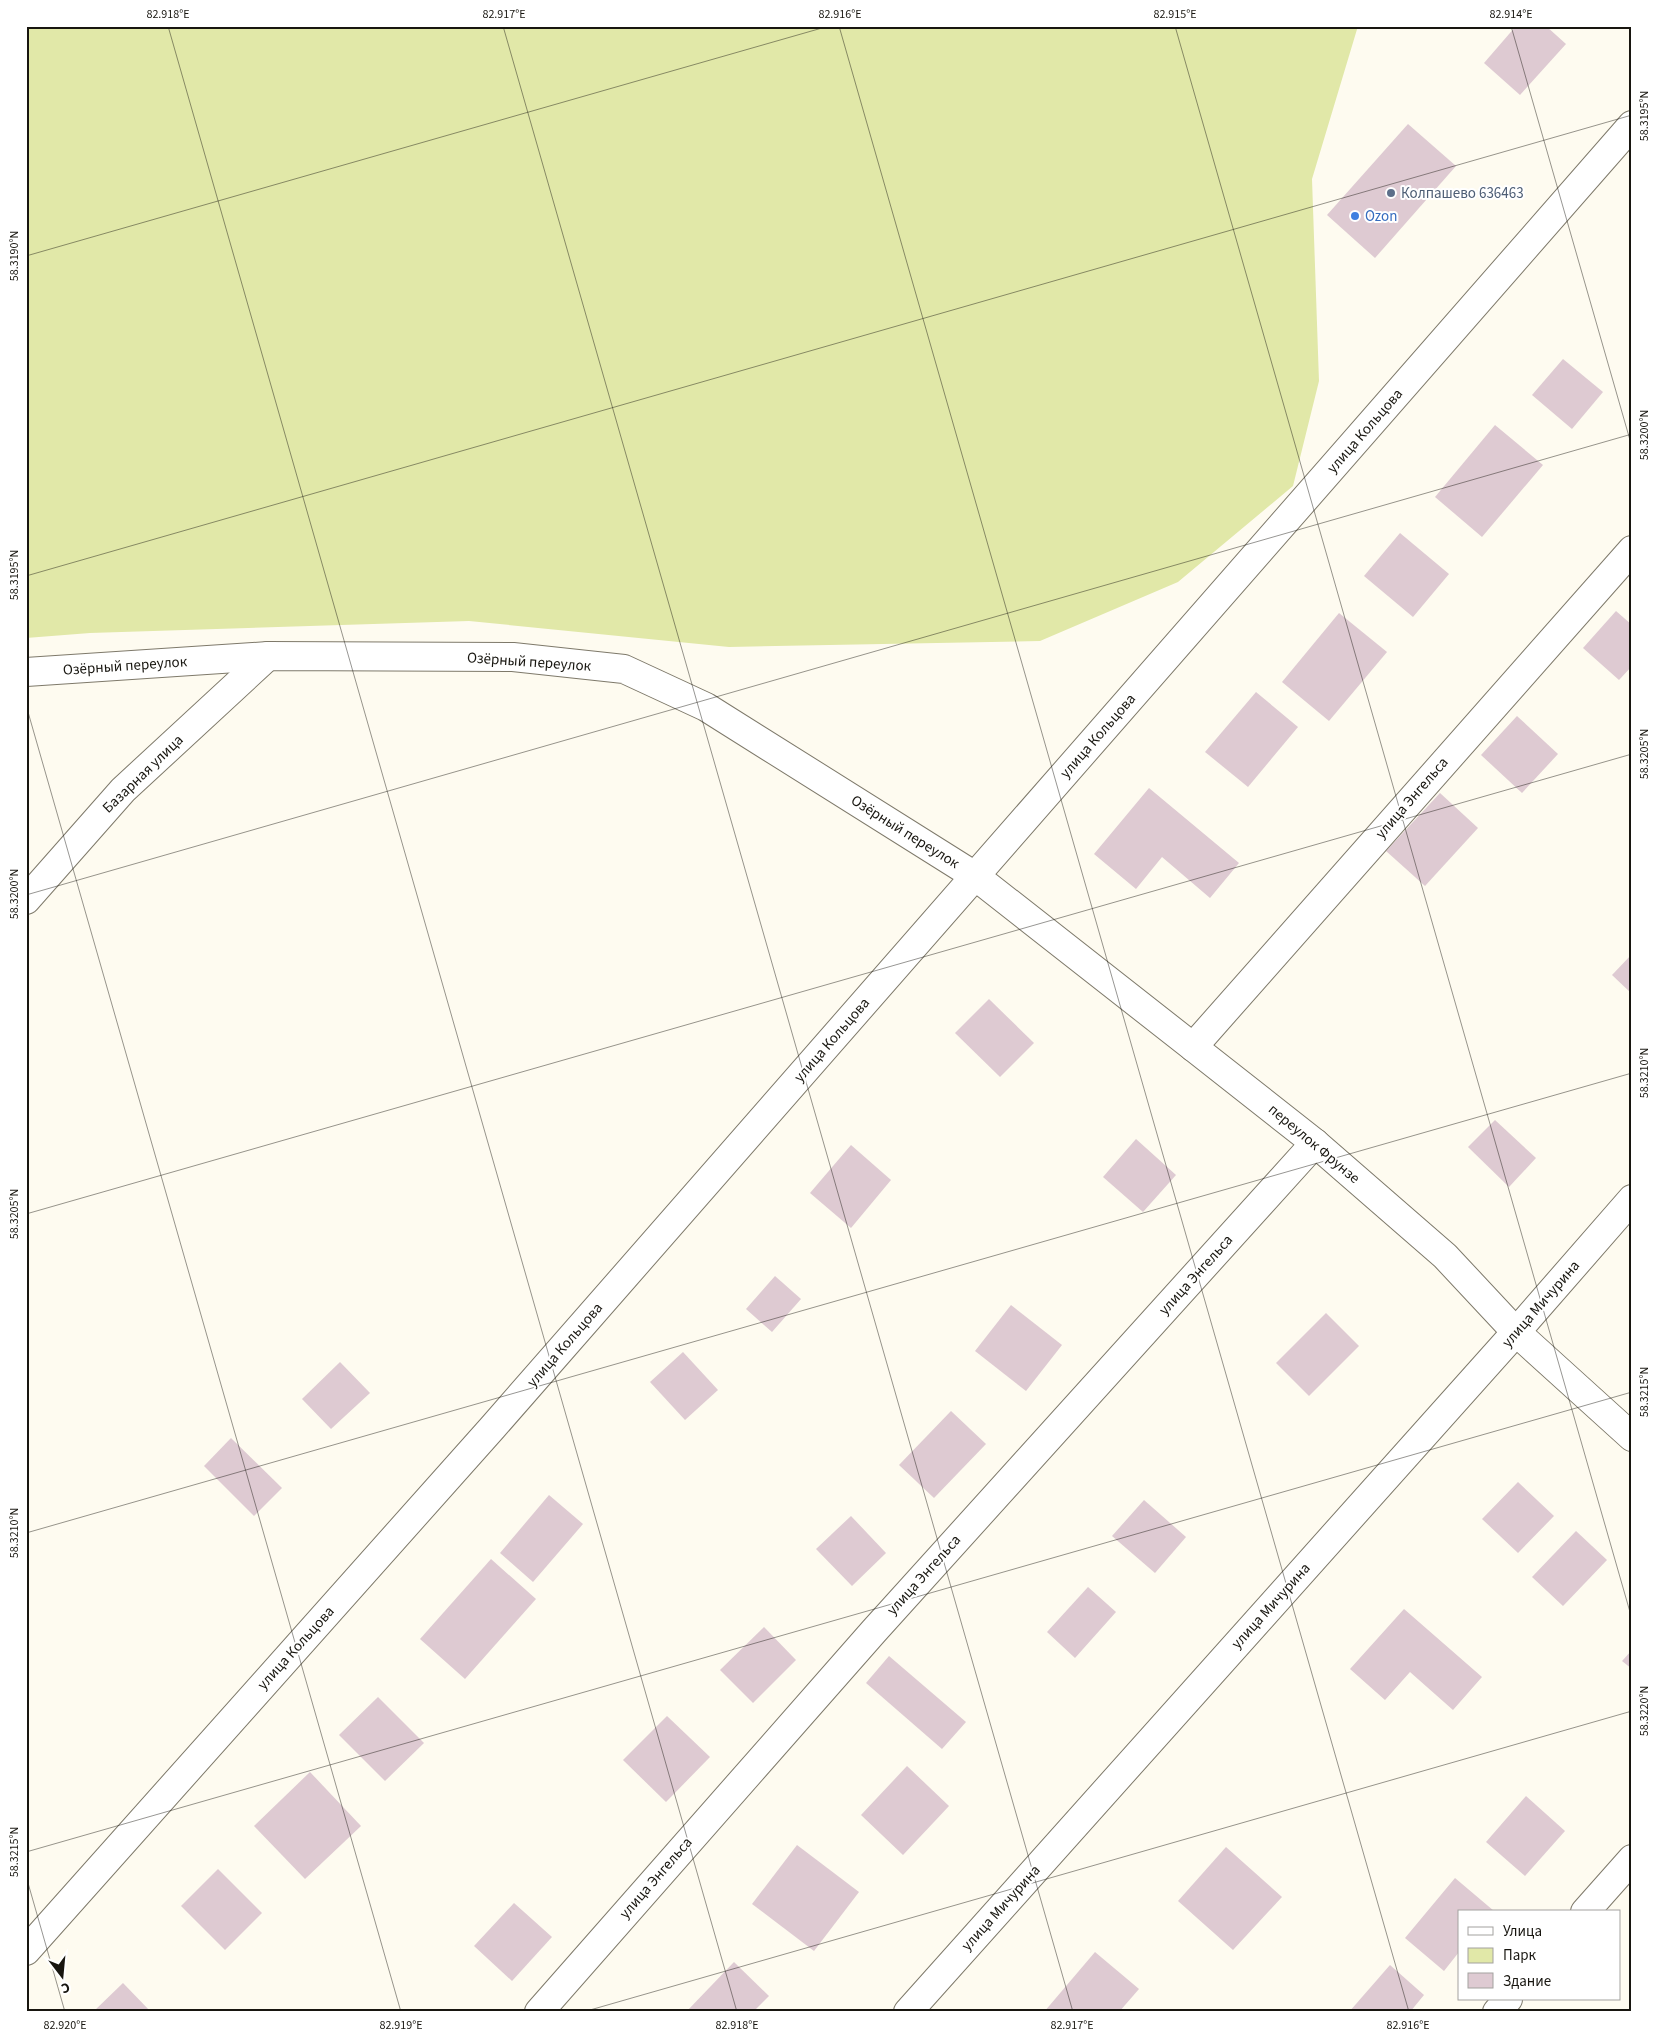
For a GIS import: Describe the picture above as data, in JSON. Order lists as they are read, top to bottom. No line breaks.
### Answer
{"streets":{"street":["улица Кольцова","Озёрный переулок","Базарная улица","улица Энгельса","переулок Фрунзе","улица Мичурина"]},"crossings":[["улица Кольцова","Озёрный переулок"],["улица Кольцова","переулок Фрунзе"],["Озёрный переулок","Базарная улица"],["Озёрный переулок","переулок Фрунзе"],["улица Энгельса","переулок Фрунзе"],["переулок Фрунзе","улица Мичурина"]],"places":["Колпашево 636463","Ozon"],"legend":["Улица","Парк","Здание"],"north":"bottom","coordinates":["82.918°E","82.917°E","82.916°E","82.915°E","82.914°E","58.3195°N","58.3190°N","58.3200°N","58.3205°N","58.3210°N","58.3215°N","58.3220°N","82.920°E","82.919°E"]}
